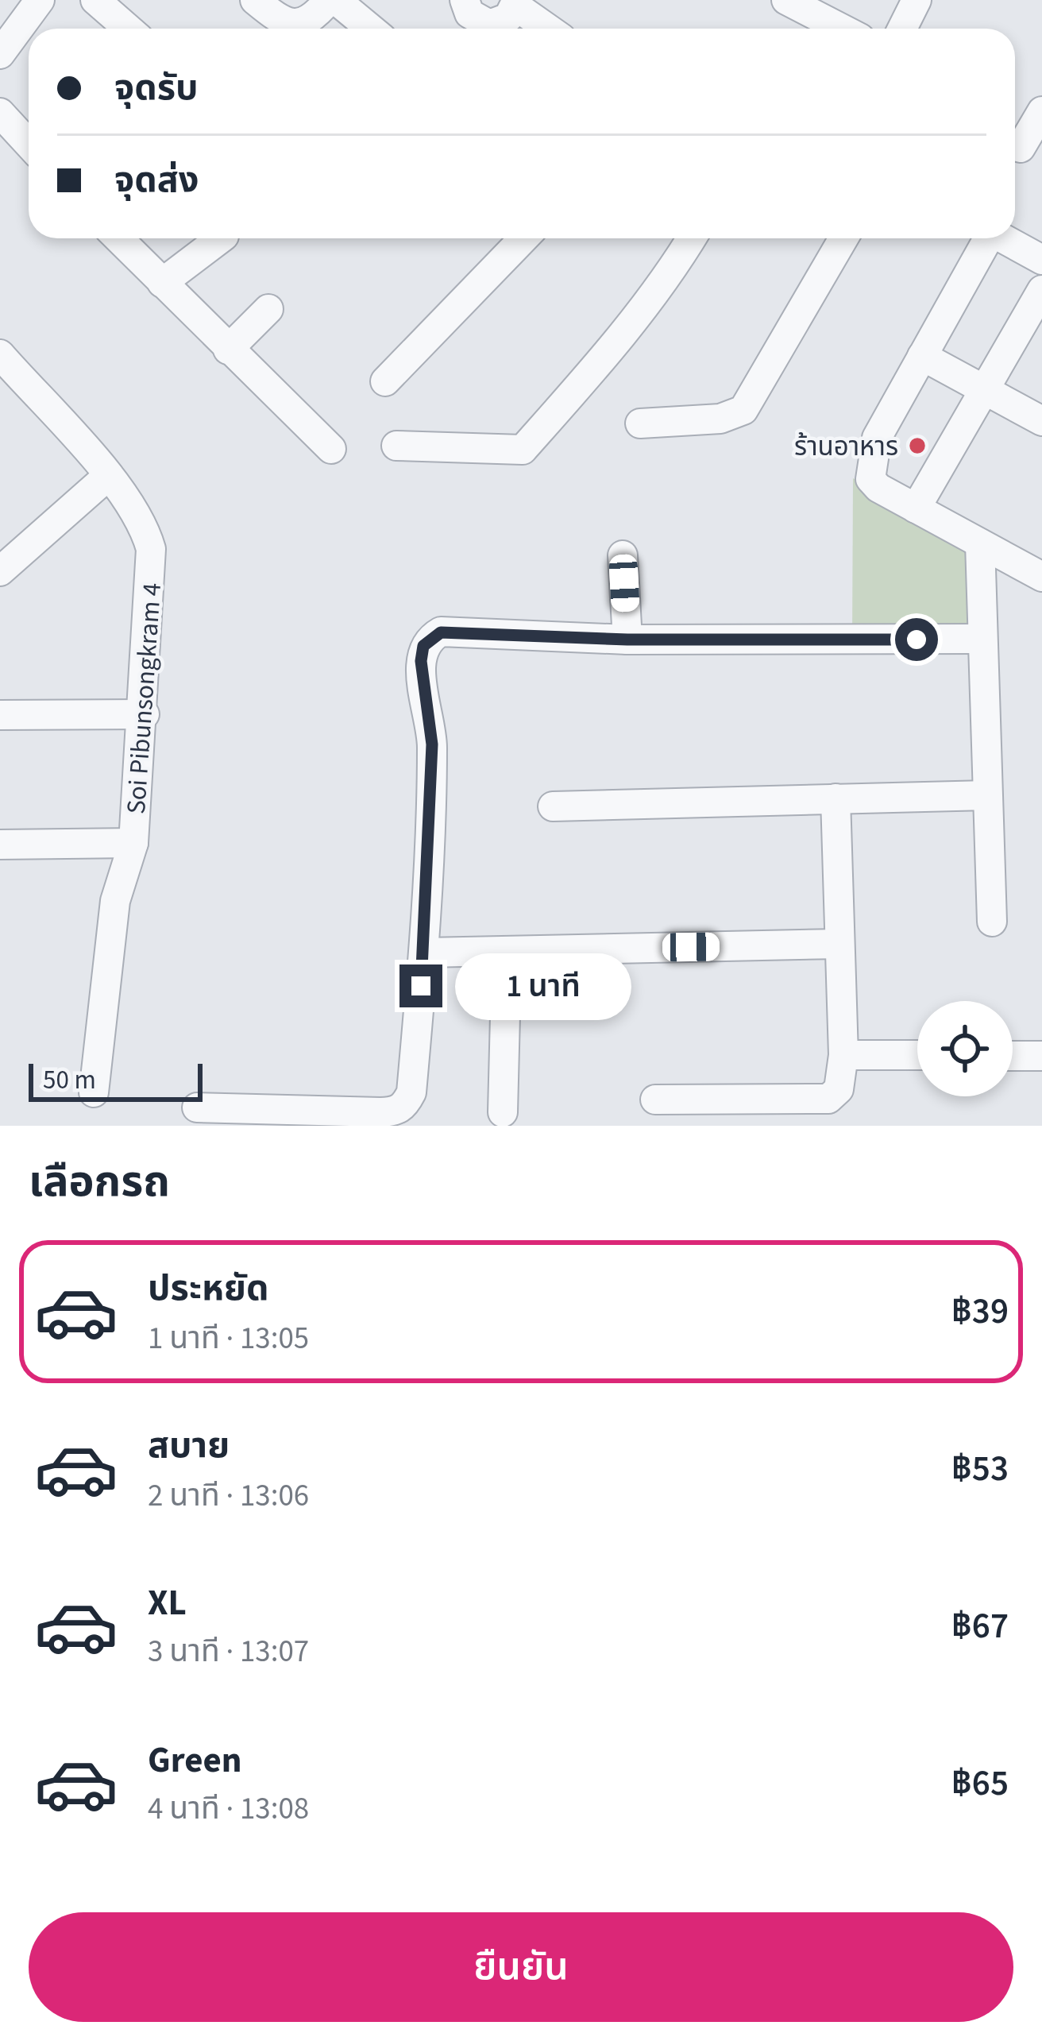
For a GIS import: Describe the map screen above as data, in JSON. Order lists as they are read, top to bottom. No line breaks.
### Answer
{"streets":{"street":["Soi Pibunsongkram 4"]},"places":["ร้านอาหาร"],"scale_bar":"50 m","page":{"banner":["จุดรับ","จุดส่ง"],"bubble":"1 นาที","scale":"50 m","heading":"เลือกรถ","list":[{"name":"ประหยัด","note":"1 นาที · 13:05","value":"฿39"},{"name":"สบาย","note":"2 นาที · 13:06","value":"฿53"},{"name":"XL","note":"3 นาที · 13:07","value":"฿67"},{"name":"Green","note":"4 นาที · 13:08","value":"฿65"}],"buttons":"ยืนยัน"}}
